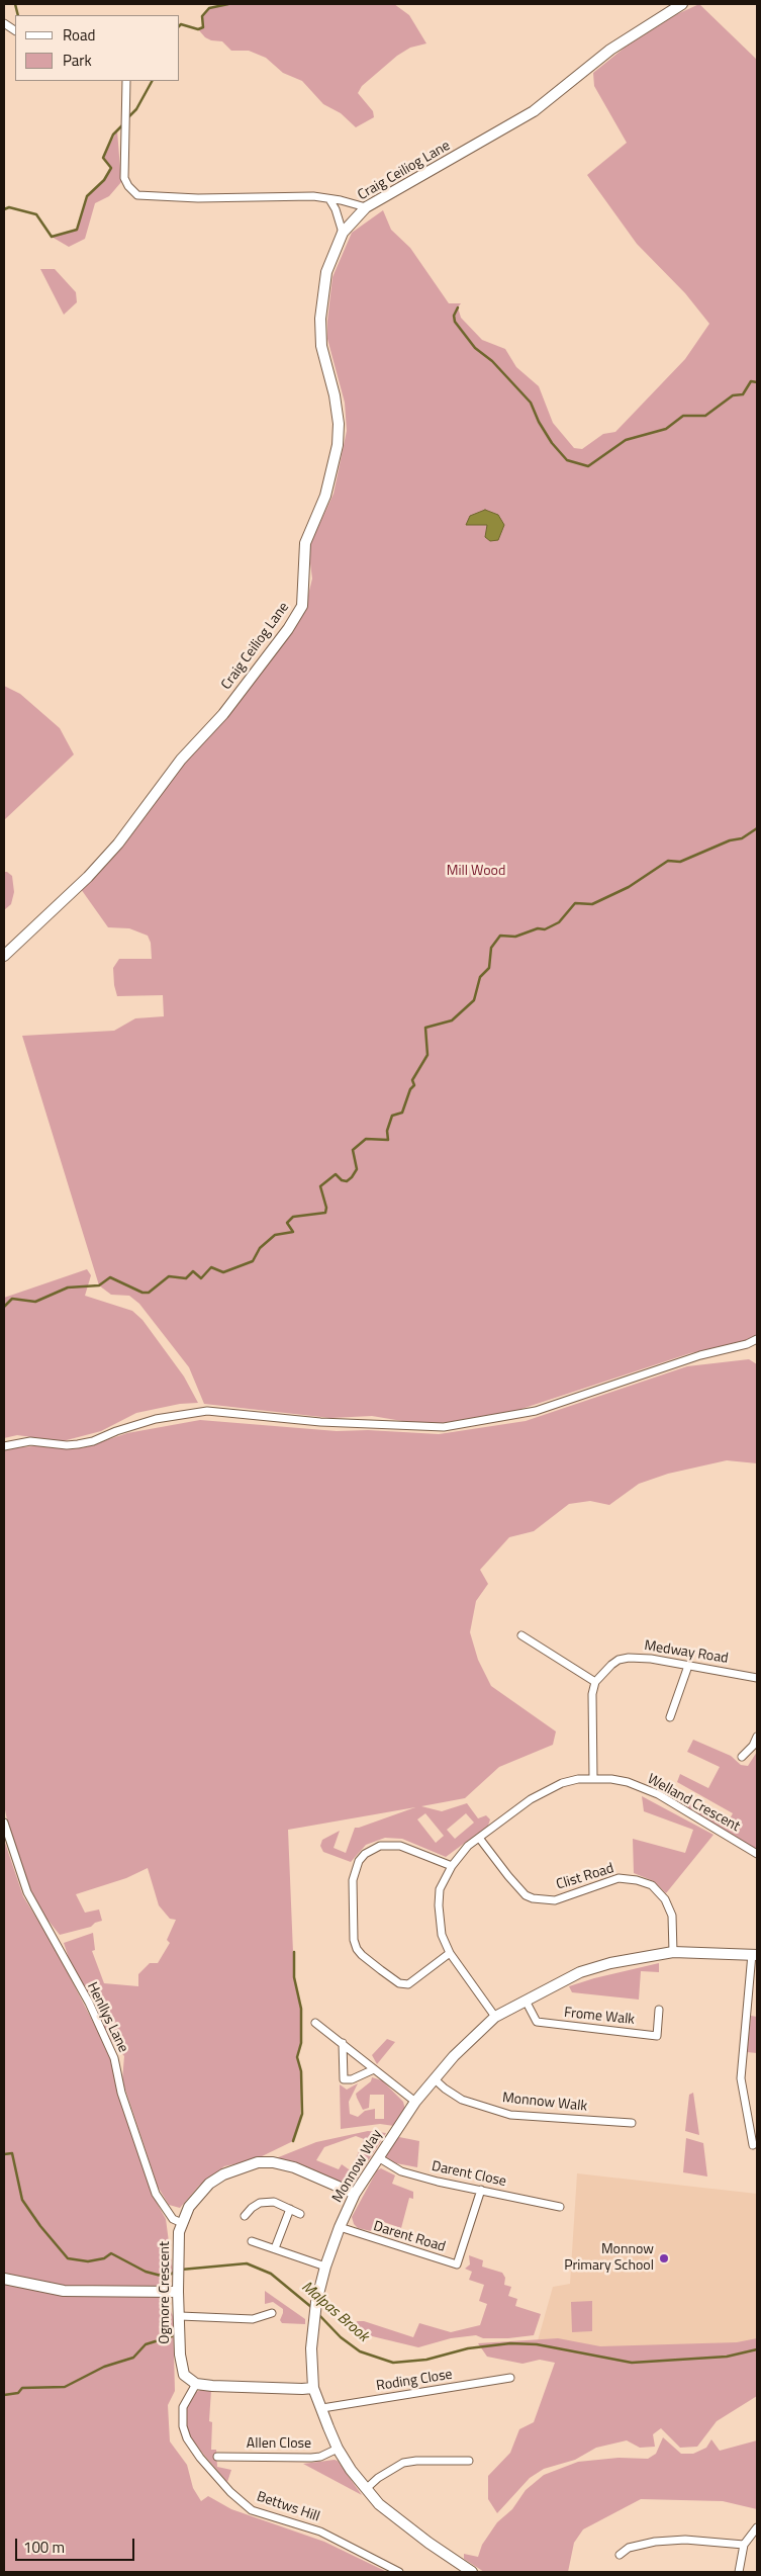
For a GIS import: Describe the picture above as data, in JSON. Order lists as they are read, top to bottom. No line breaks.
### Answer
{"streets":{"street":["Craig Ceiliog Lane","Medway Road","Welland Crescent","Clist Road","Frome Walk","Henllys Lane","Monnow Walk","Monnow Way","Darent Close","Darent Road","Ogmore Crescent","Roding Close","Allen Close","Bettws Hill"]},"crossings":[["Welland Crescent","Clist Road"],["Welland Crescent","Monnow Way"],["Clist Road","Monnow Way"],["Frome Walk","Monnow Way"],["Henllys Lane","Ogmore Crescent"],["Monnow Walk","Monnow Way"],["Monnow Way","Darent Close"],["Monnow Way","Darent Road"],["Monnow Way","Ogmore Crescent"],["Monnow Way","Roding Close"],["Monnow Way","Allen Close"],["Darent Close","Darent Road"],["Ogmore Crescent","Bettws Hill"]],"water":["Malpas Brook"],"parks":["Mill Wood"],"places":["Monnow Primary School"],"legend":["Road","Park"],"scale_bar":"100 m"}
